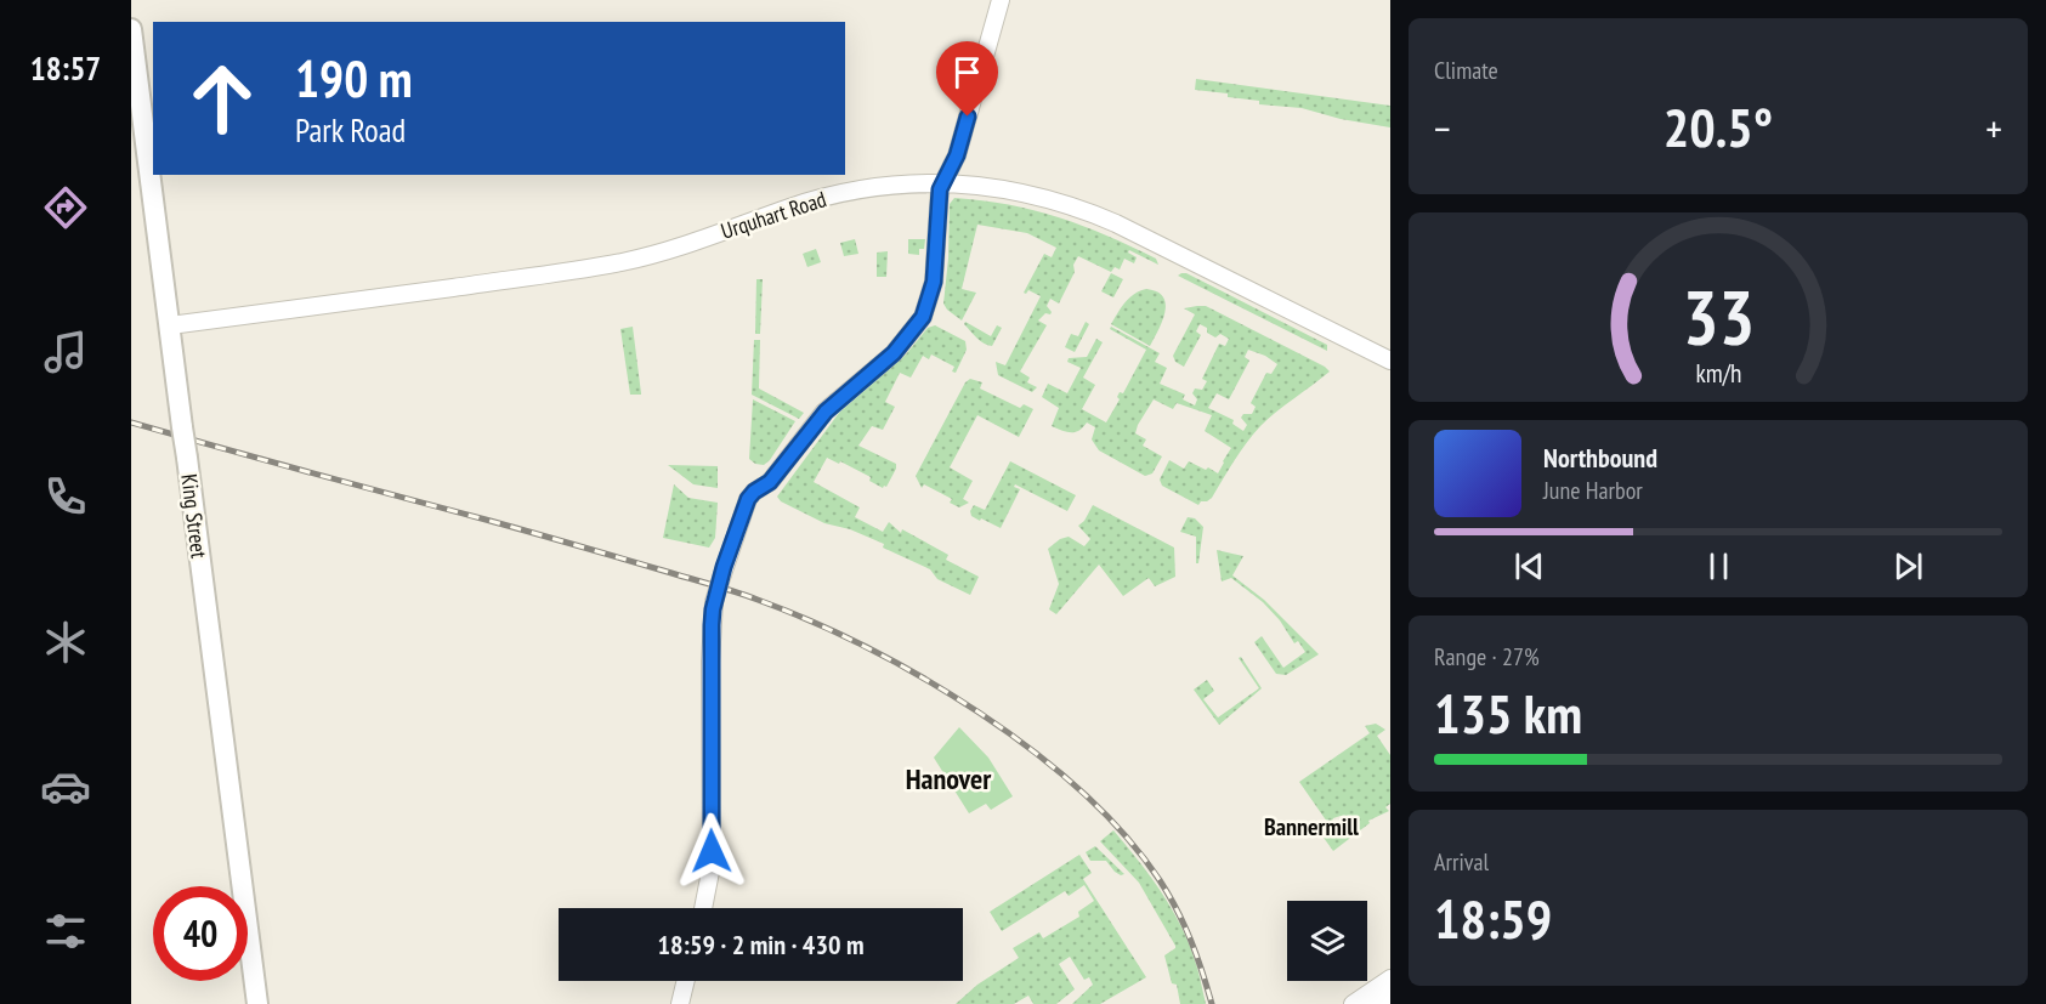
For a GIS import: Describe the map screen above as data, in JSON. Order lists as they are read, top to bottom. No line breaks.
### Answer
{"streets":{"main road":["King Street"],"street":["Urquhart Road"]},"crossings":[["Urquhart Road","King Street"]],"districts":["Hanover","Bannermill"],"page":{"tabs":"18:57","tile":["Climate",["Range · 27%","135 km"],["Arrival","18:59"]],"turn":["190 m","Park Road"],"heat":["−","20.5°","+"],"song":["Northbound","June Harbor"],"limit":"40","trip":"18:59 · 2 min · 430 m","gauge":["33","km/h"]}}
